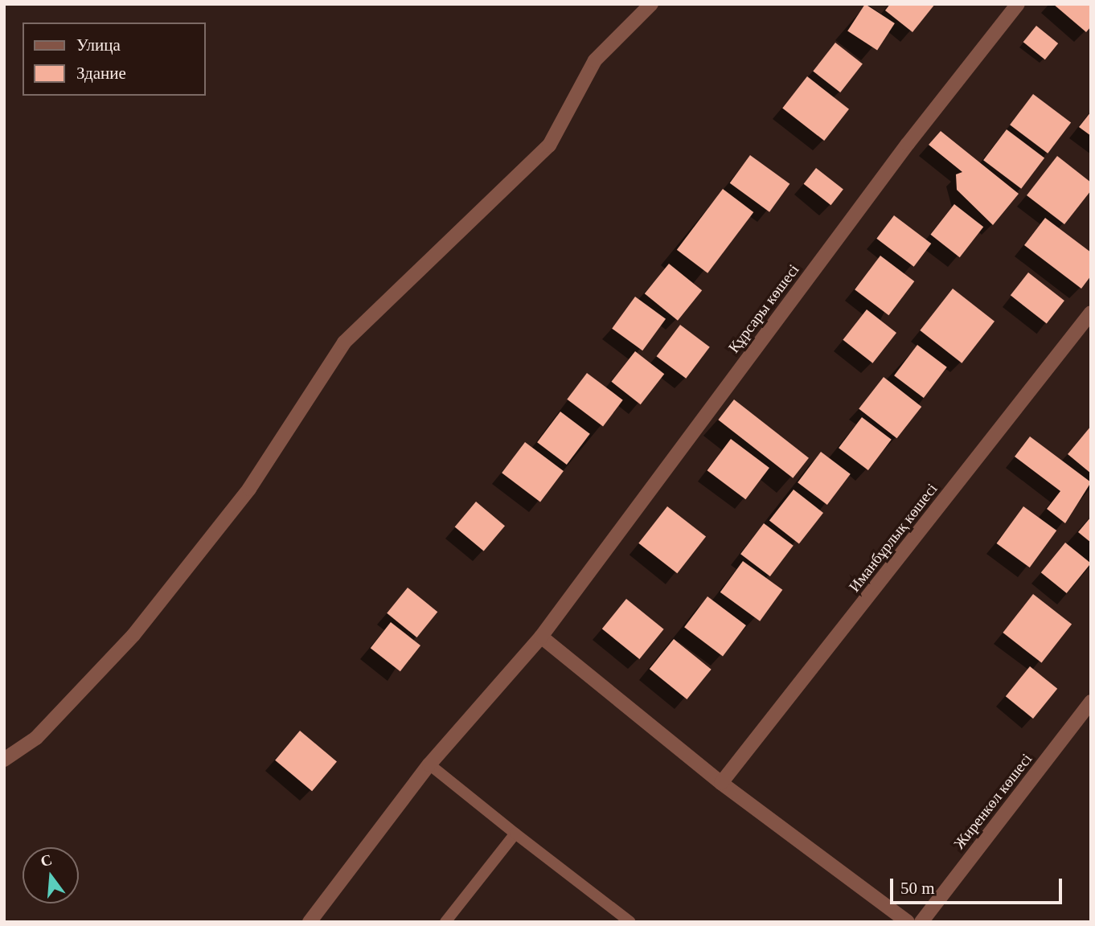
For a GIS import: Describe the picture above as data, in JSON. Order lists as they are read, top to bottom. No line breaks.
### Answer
{"streets":{"street":["Құрсары көшесі","Иманбұрлық көшесі","Жиренкөл көшесі"]},"legend":["Улица","Здание"],"scale_bar":"50 m","north":"top"}
